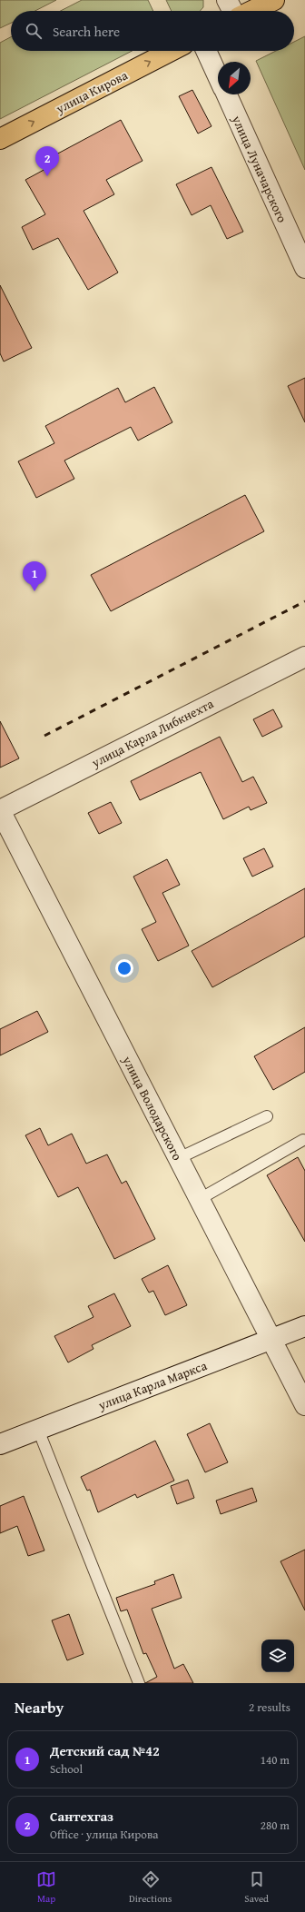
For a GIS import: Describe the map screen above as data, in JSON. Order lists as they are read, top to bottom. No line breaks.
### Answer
{"streets":{"main road":["улица Кирова"],"street":["улица Луначарского","улица Карла Либкнехта","улица Володарского","улица Карла Маркса"]},"crossings":[["улица Карла Либкнехта","улица Володарского"],["улица Володарского","улица Карла Маркса"]],"one_way":["улица Кирова"],"north":"bottom left","page":{"search":"Search here","pins":["2","1"],"heading":["Nearby","2 results"],"list":[{"mark":"1","name":"Детский сад №42","note":"School","value":"140 m"},{"mark":"2","name":"Сантехгаз","note":"Office · улица Кирова","value":"280 m"}],"nav":["Map","Directions","Saved"]}}
